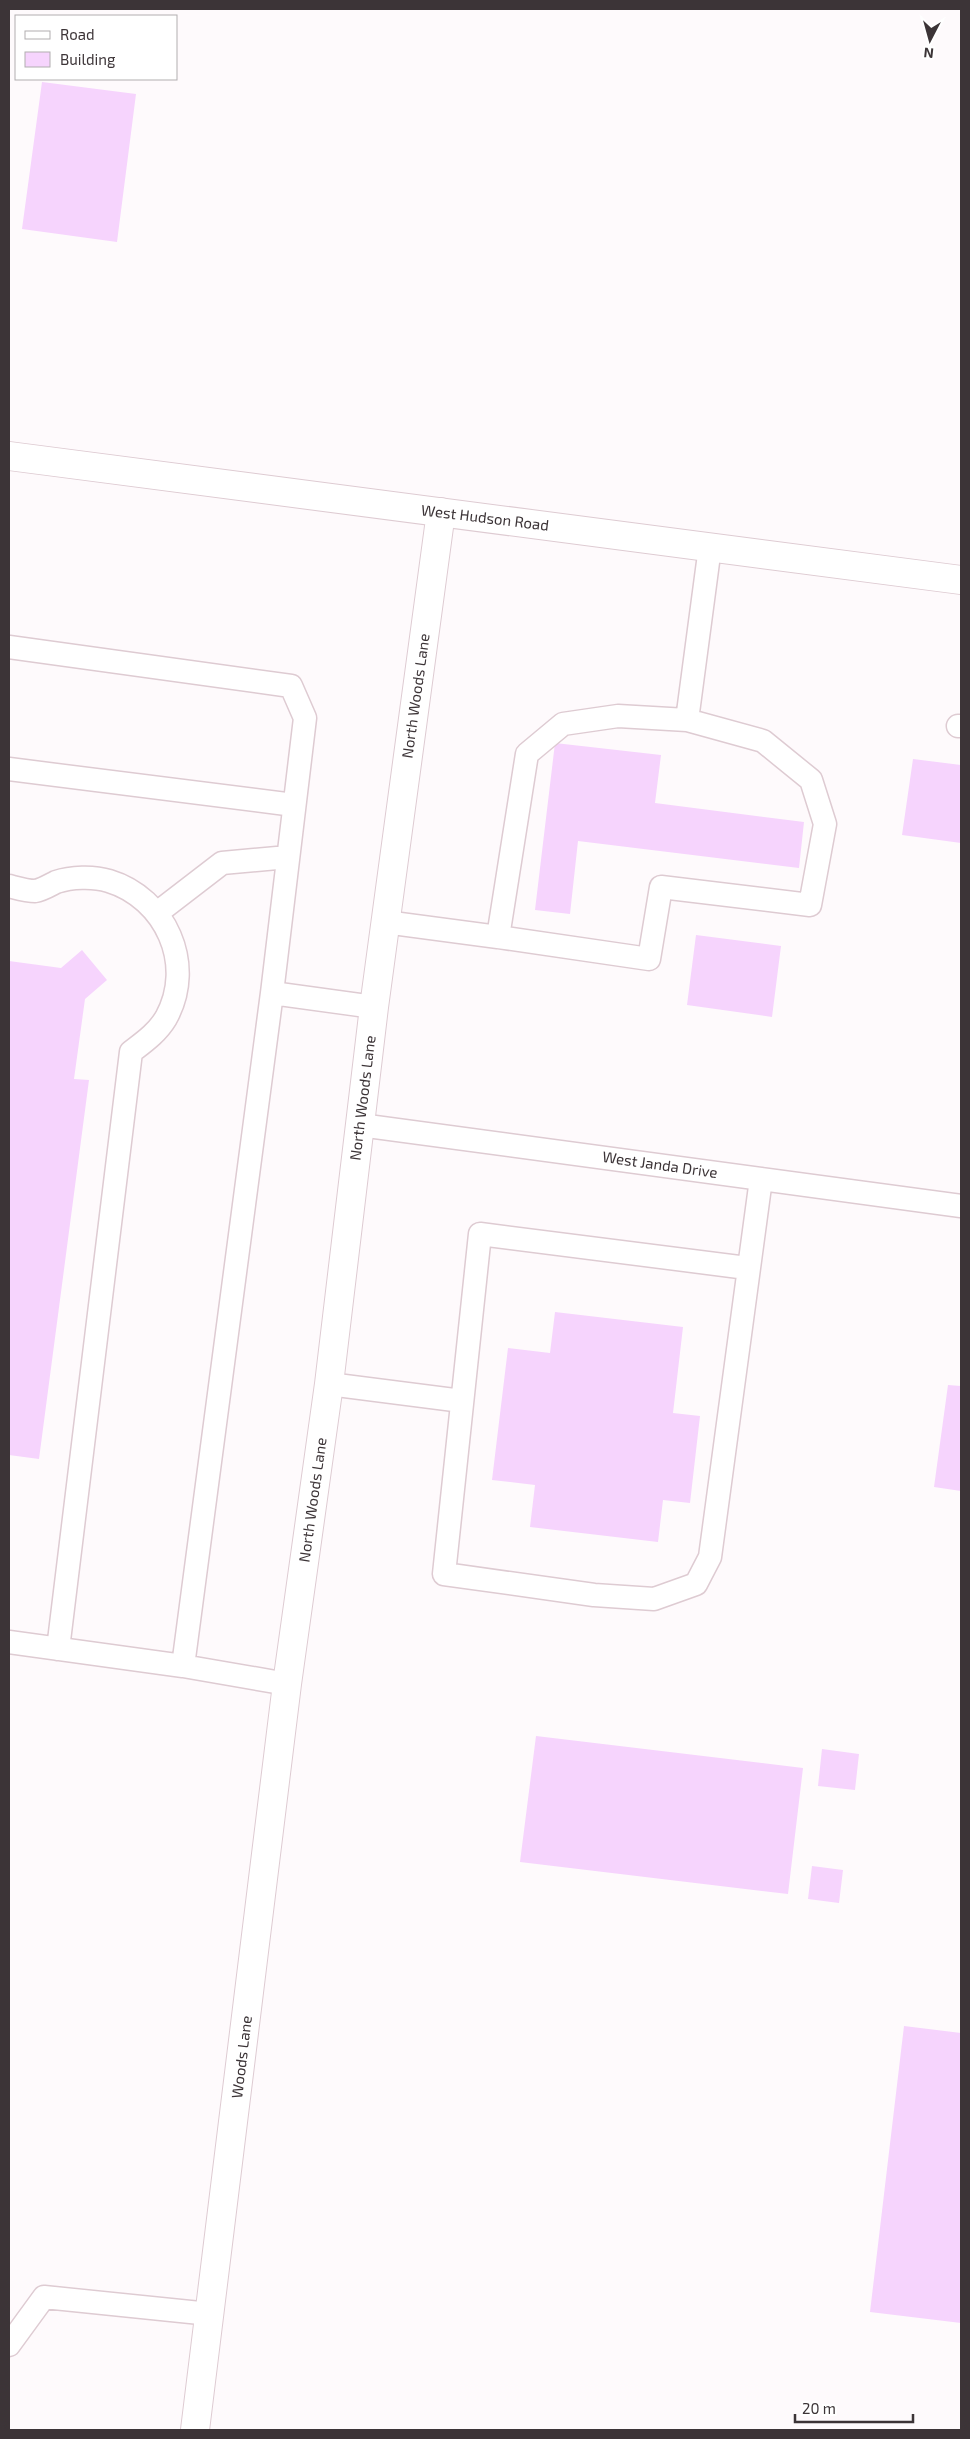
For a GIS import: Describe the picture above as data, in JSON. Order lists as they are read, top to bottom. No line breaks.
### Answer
{"streets":{"main road":["West Hudson Road","North Woods Lane","Woods Lane"],"lane":["West Janda Drive"]},"crossings":[["West Hudson Road","North Woods Lane"],["North Woods Lane","West Janda Drive"],["North Woods Lane","Woods Lane"]],"legend":["Road","Building"],"scale_bar":"20 m","north":"bottom"}
